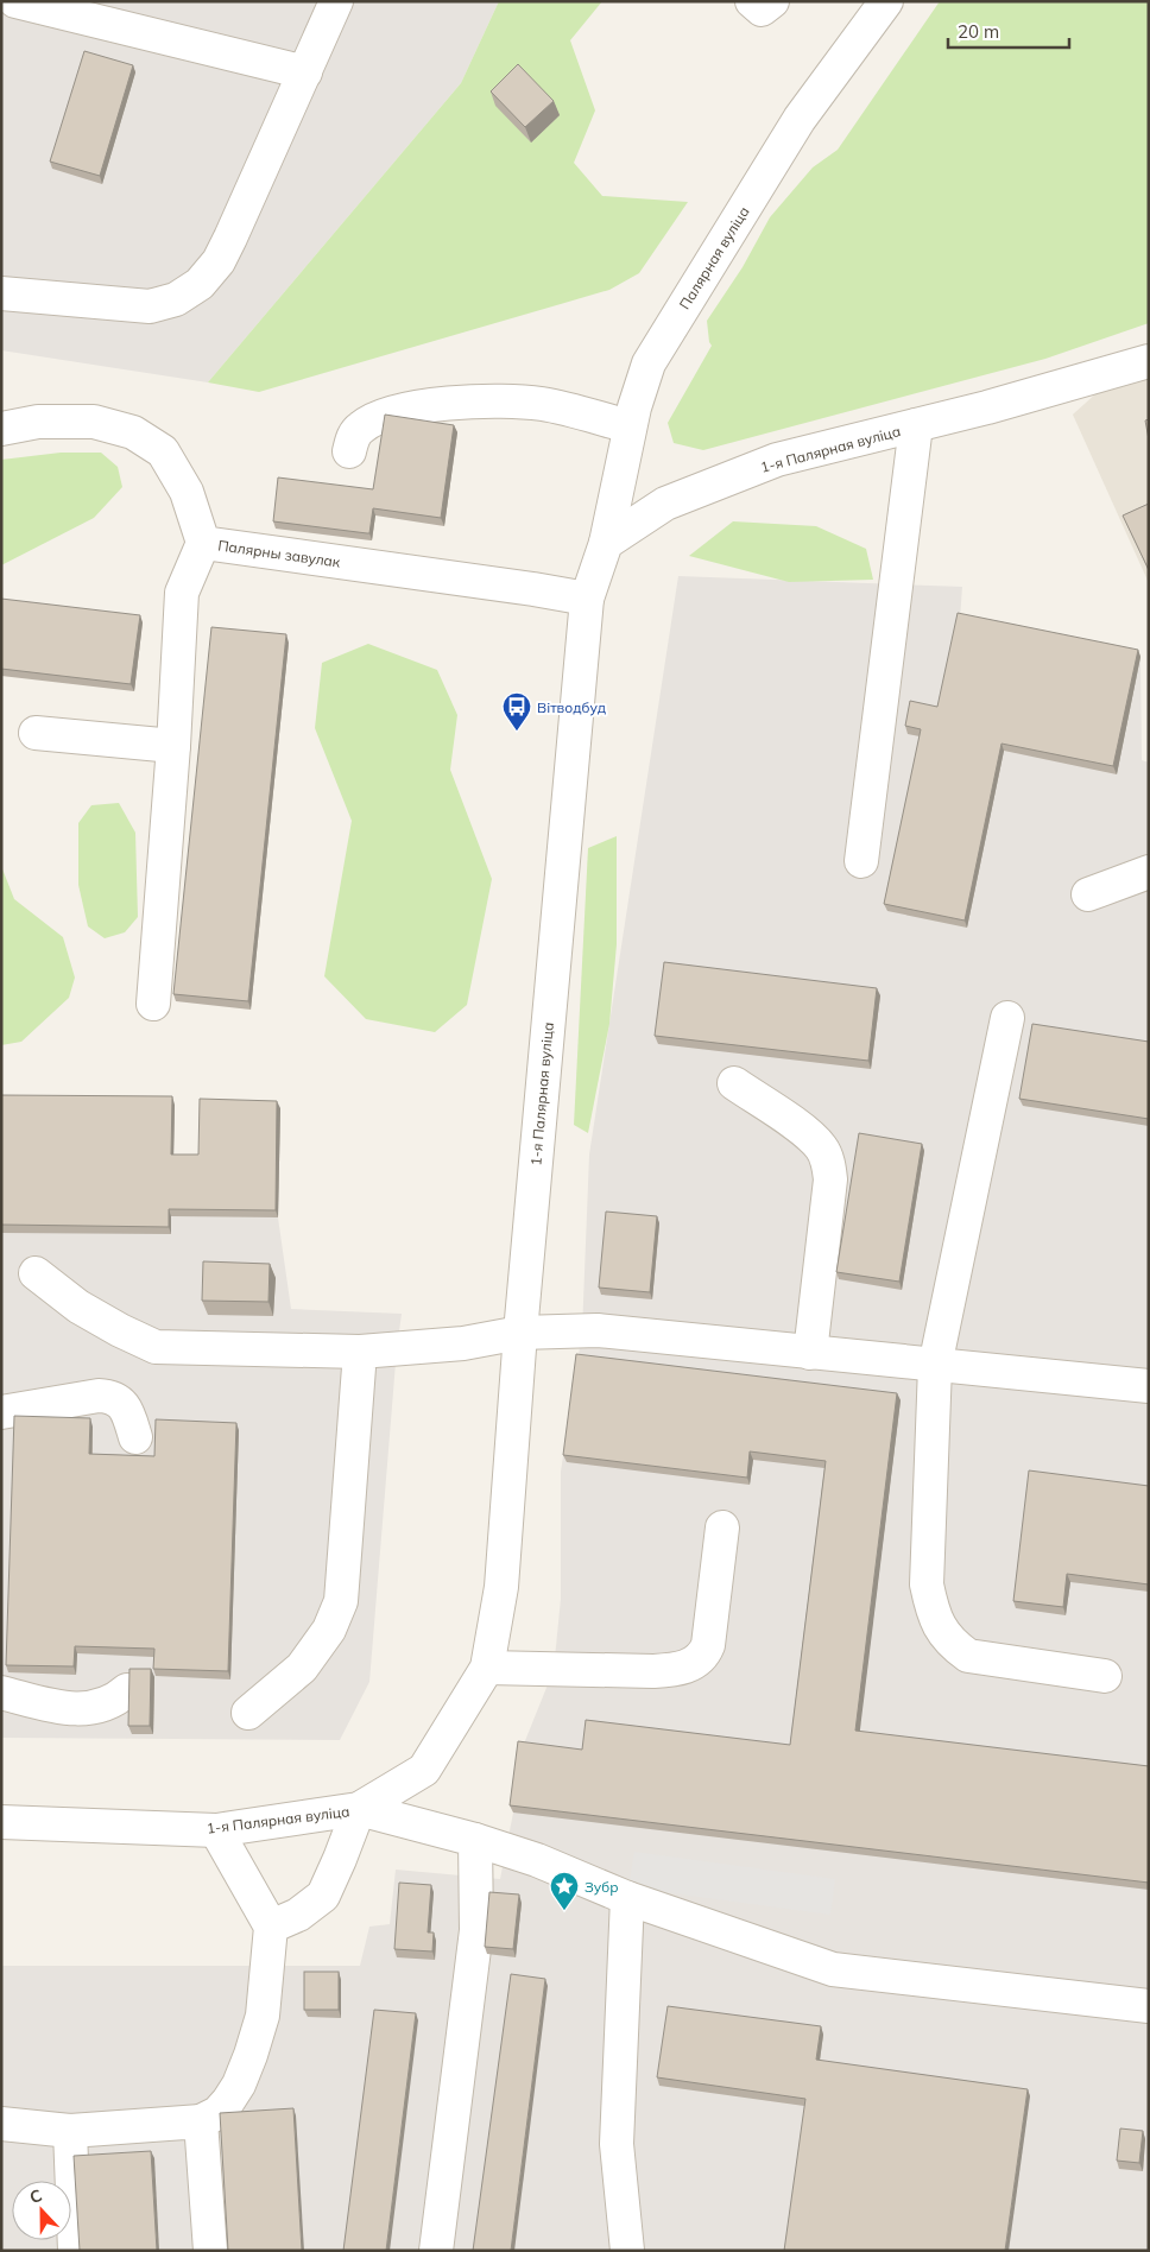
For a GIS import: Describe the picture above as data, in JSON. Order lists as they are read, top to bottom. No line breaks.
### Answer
{"streets":{"street":["Палярная вуліца","1-я Палярная вуліца","Палярны завулак"]},"crossings":[["Палярная вуліца","1-я Палярная вуліца"],["1-я Палярная вуліца","Палярны завулак"]],"places":{"bus stop":["Вітводбуд"],"place":["Зубр"]},"scale_bar":"20 m","north":"top"}
